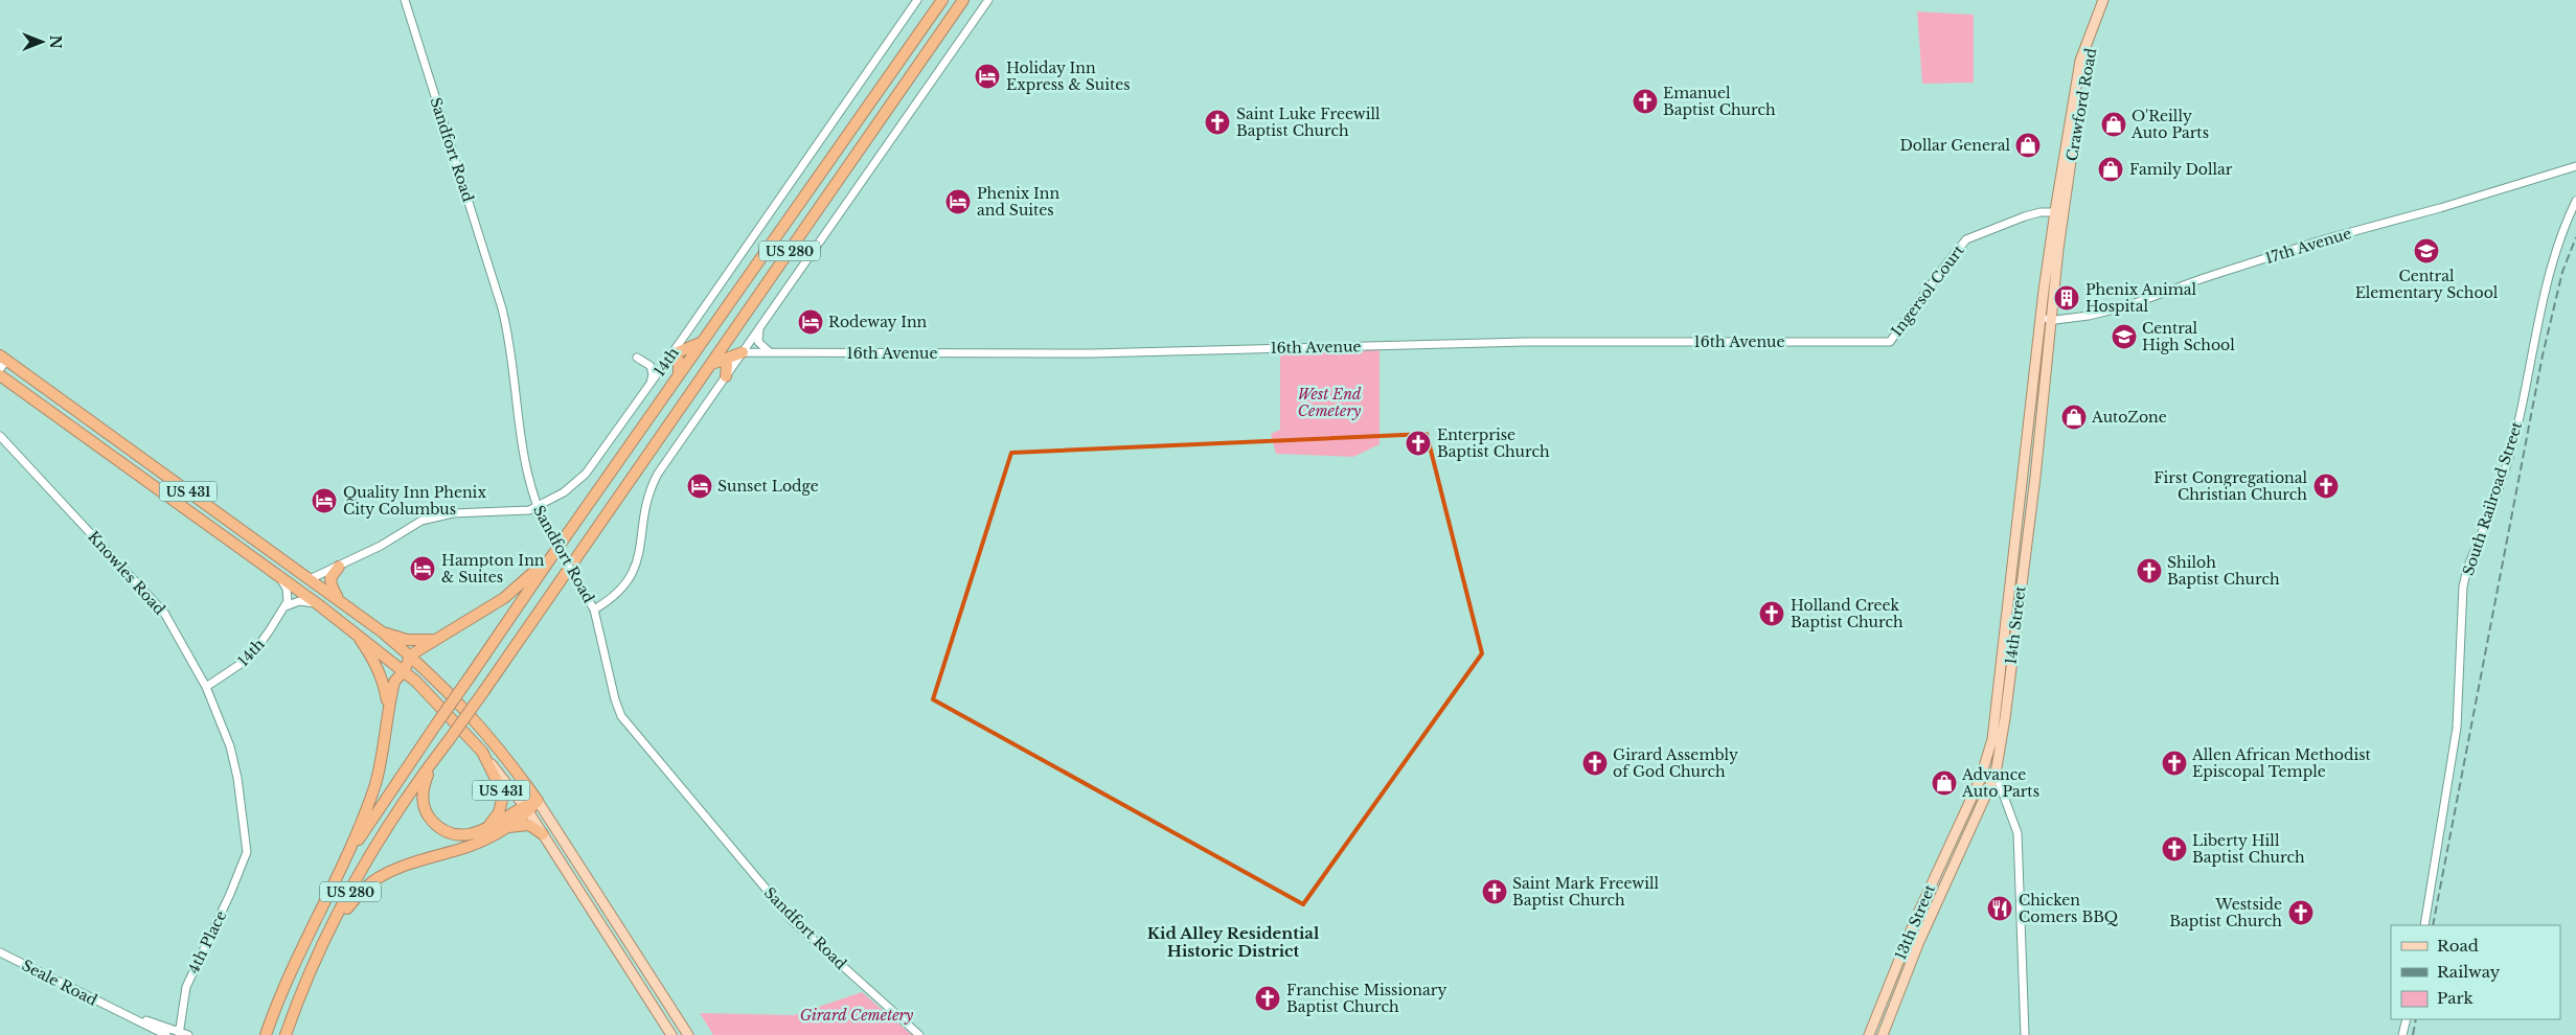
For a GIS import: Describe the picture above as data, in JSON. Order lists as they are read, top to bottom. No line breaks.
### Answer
{"streets":{"highway":["US 280","US 431"],"main road":["Crawford Road","14th Street","13th Street"],"street":["Sandfort Road","17th Avenue","Ingersol Court","16th Avenue","14th","South Railroad Street","Knowles Road","4th Place","Seale Road"]},"crossings":[["Crawford Road","Ingersol Court"],["Crawford Road","14th Street"],["Sandfort Road","14th"],["17th Avenue","14th Street"],["US 280","US 431"],["Ingersol Court","16th Avenue"],["Ingersol Court","14th Street"],["14th","US 431"],["14th","Knowles Road"],["Knowles Road","4th Place"],["14th Street","13th Street"],["4th Place","Seale Road"]],"districts":["Kid Alley Residential Historic District"],"parks":["West End Cemetery","Girard Cemetery"],"places":{"hotel":["Holiday Inn Express & Suites","Phenix Inn and Suites","Rodeway Inn","Sunset Lodge","Quality Inn Phenix City Columbus","Hampton Inn & Suites"],"church":["Emanuel Baptist Church","Saint Luke Freewill Baptist Church","Enterprise Baptist Church","First Congregational Christian Church","Shiloh Baptist Church","Holland Creek Baptist Church","Girard Assembly of God Church","Allen African Methodist Episcopal Temple","Liberty Hill Baptist Church","Saint Mark Freewill Baptist Church","Westside Baptist Church","Franchise Missionary Baptist Church"],"shop":["O'Reilly Auto Parts","Dollar General","Family Dollar","AutoZone","Advance Auto Parts"],"school or university":["Central Elementary School","Central High School"],"building":["Phenix Animal Hospital"],"restaurant":["Chicken Comers BBQ"]},"legend":["Road","Railway","Park"],"north":"right"}
